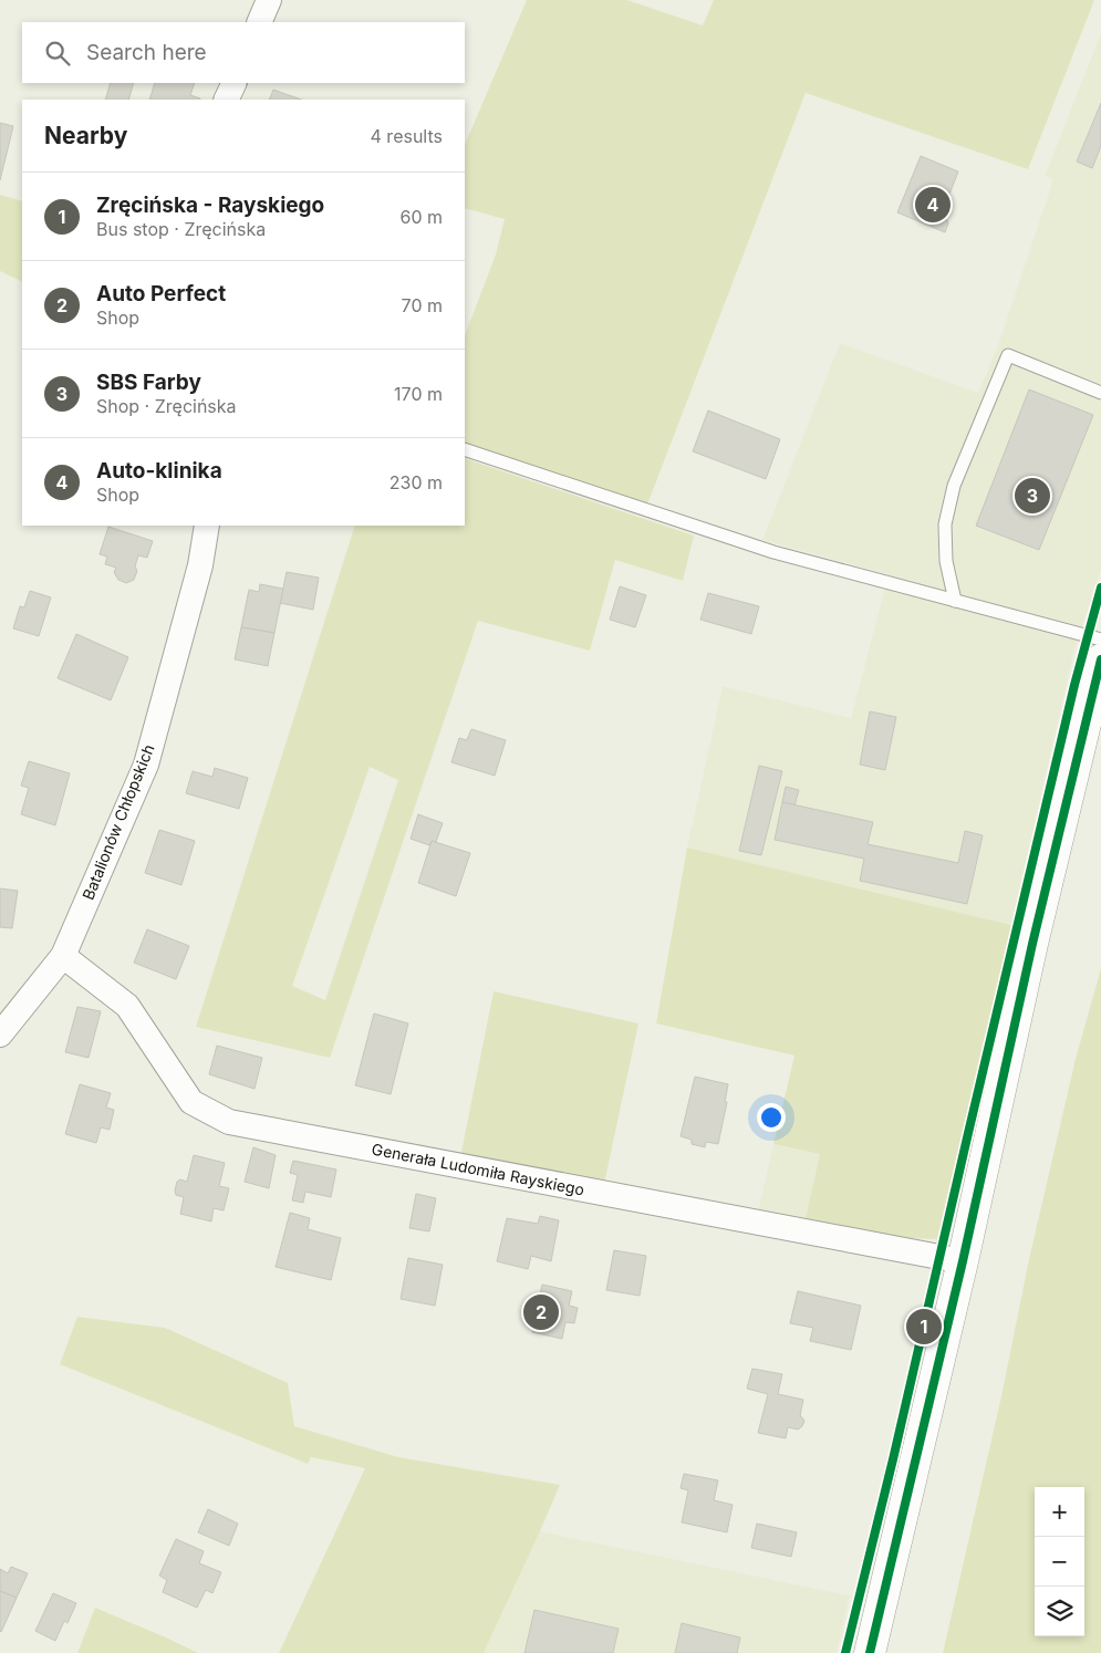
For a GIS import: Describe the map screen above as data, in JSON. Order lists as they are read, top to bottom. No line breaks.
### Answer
{"streets":{"street":["Batalionów Chłopskich","Generała Ludomiła Rayskiego"]},"crossings":[["Batalionów Chłopskich","Generała Ludomiła Rayskiego"]],"page":{"search":"Search here","heading":["Nearby","4 results"],"list":[{"mark":"1","name":"Zręcińska - Rayskiego","note":"Bus stop · Zręcińska","value":"60 m"},{"mark":"2","name":"Auto Perfect","note":"Shop","value":"70 m"},{"mark":"3","name":"SBS Farby","note":"Shop · Zręcińska","value":"170 m"},{"mark":"4","name":"Auto-klinika","note":"Shop","value":"230 m"}],"pins":["4","3","2","1"],"map_buttons":["+","−"]}}
